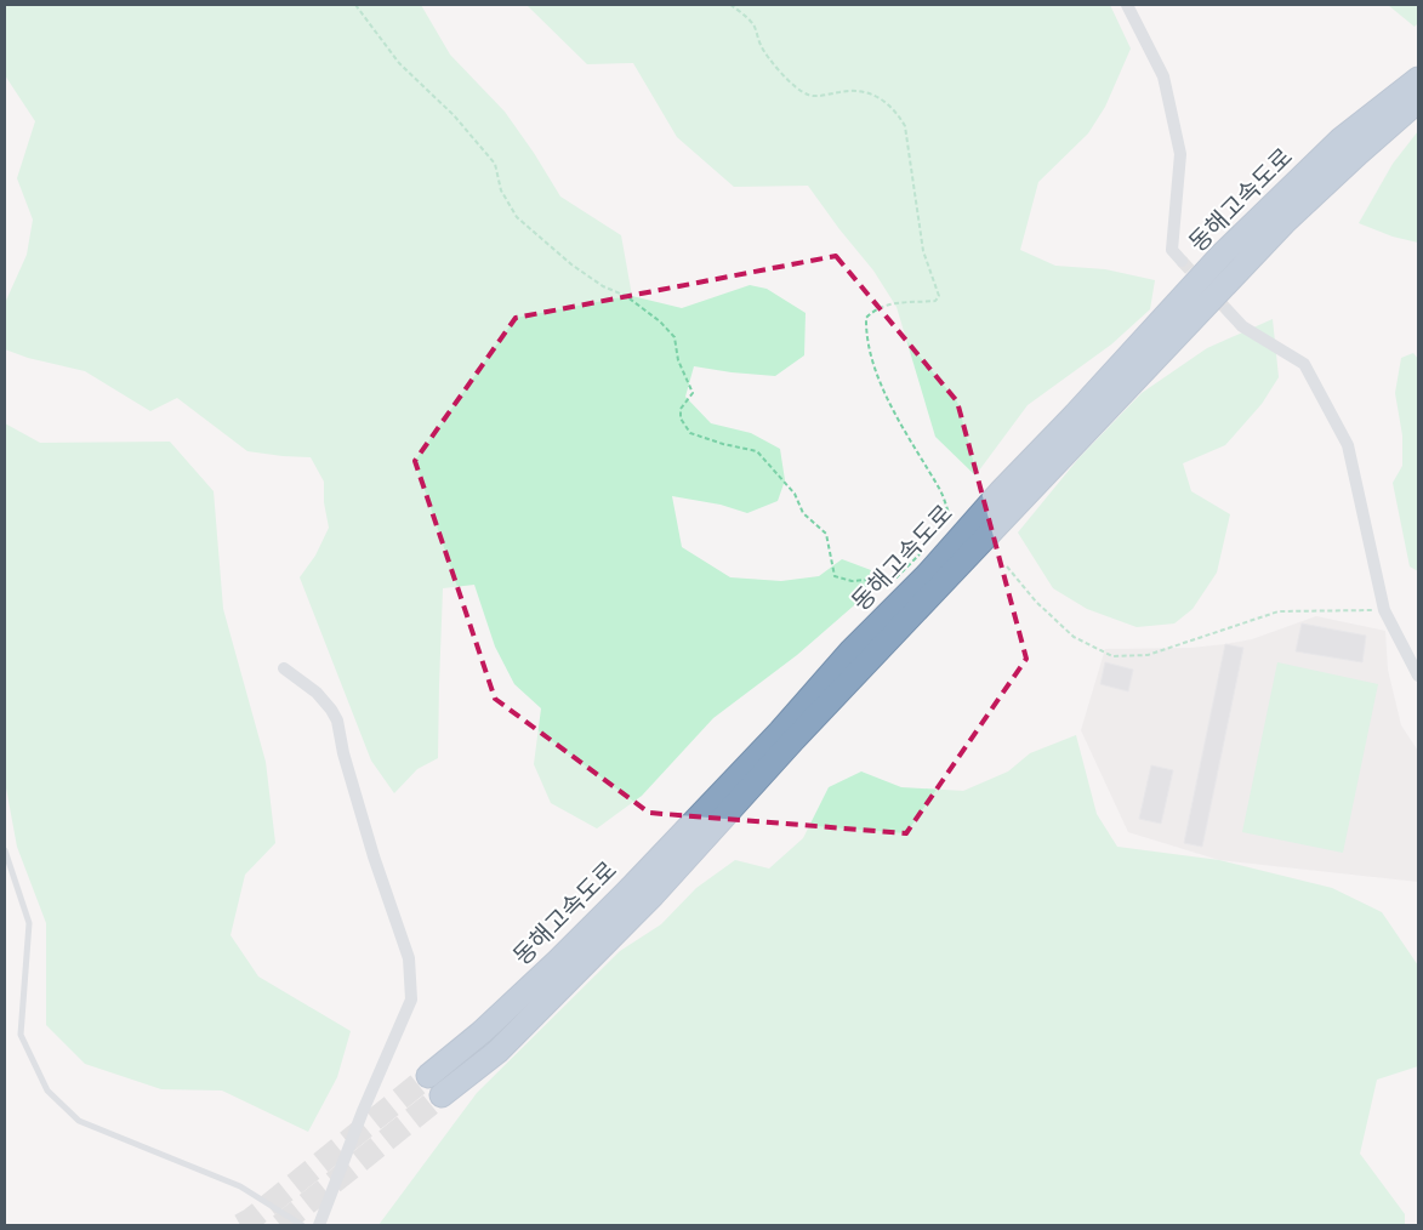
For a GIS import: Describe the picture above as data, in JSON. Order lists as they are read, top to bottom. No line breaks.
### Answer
{"streets":{"highway":["동해고속도로"]}}
